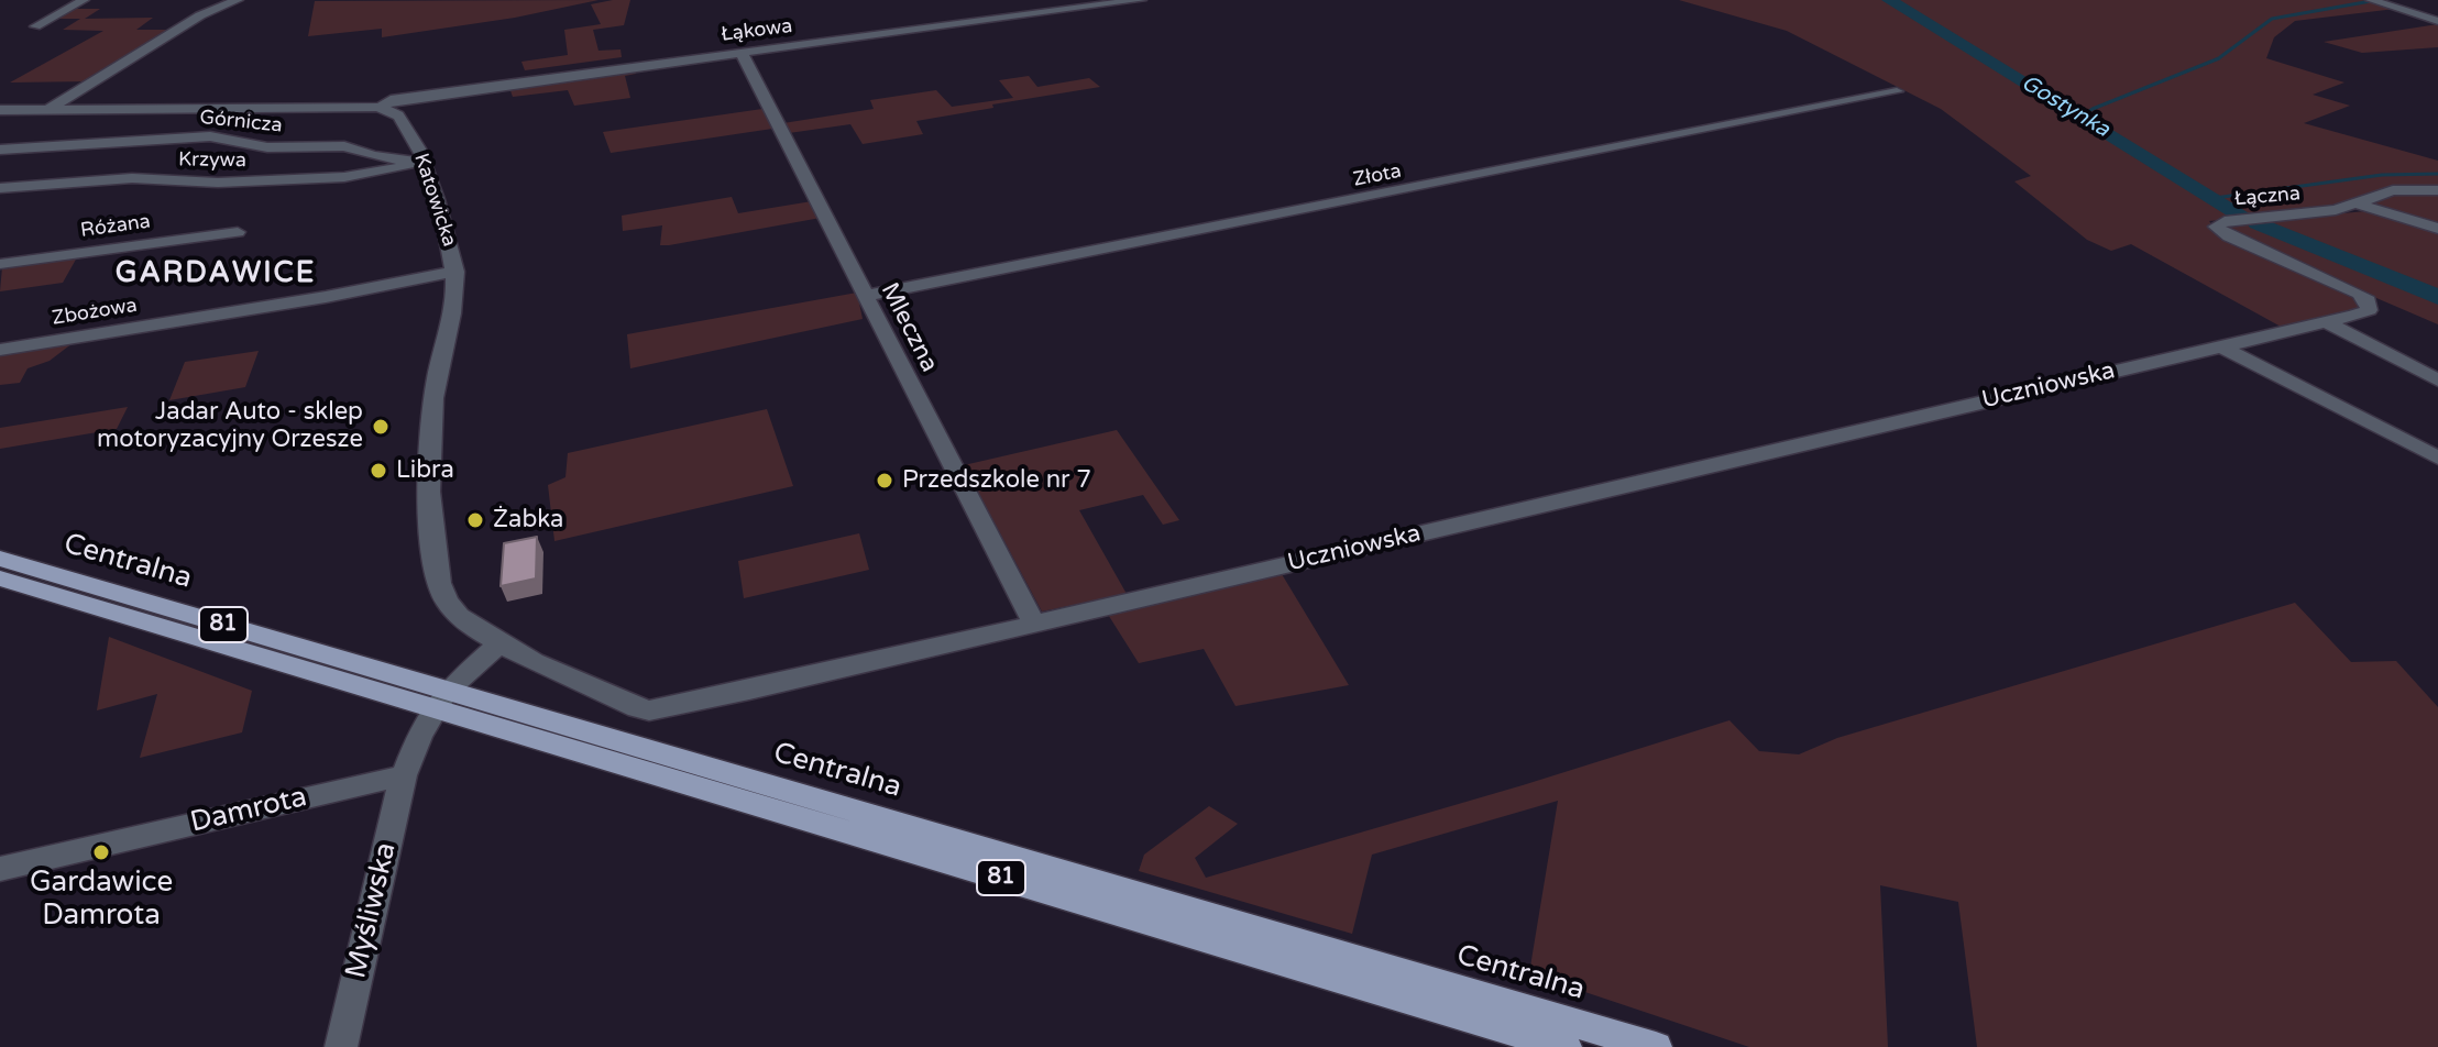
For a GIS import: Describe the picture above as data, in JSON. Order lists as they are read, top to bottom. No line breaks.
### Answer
{"streets":{"main road":["Centralna","81"],"street":["Łąkowa","Górnicza","Krzywa","Złota","Łączna","Katowicka","Różana","Zbożowa","Mleczna","Uczniowska","Damrota","Myśliwska"]},"crossings":[["Łąkowa","Katowicka"],["Łąkowa","Mleczna"],["Górnicza","Krzywa"],["Górnicza","Katowicka"],["Krzywa","Katowicka"],["Złota","Mleczna"],["Łączna","Uczniowska"],["Katowicka","Zbożowa"],["Katowicka","Uczniowska"],["Mleczna","Uczniowska"],["Damrota","Myśliwska"]],"districts":["GARDAWICE"],"water":["Gostynka"],"places":["Jadar Auto - sklep motoryzacyjny Orzesze","Libra","Przedszkole nr 7","Żabka","Gardawice Damrota"]}
